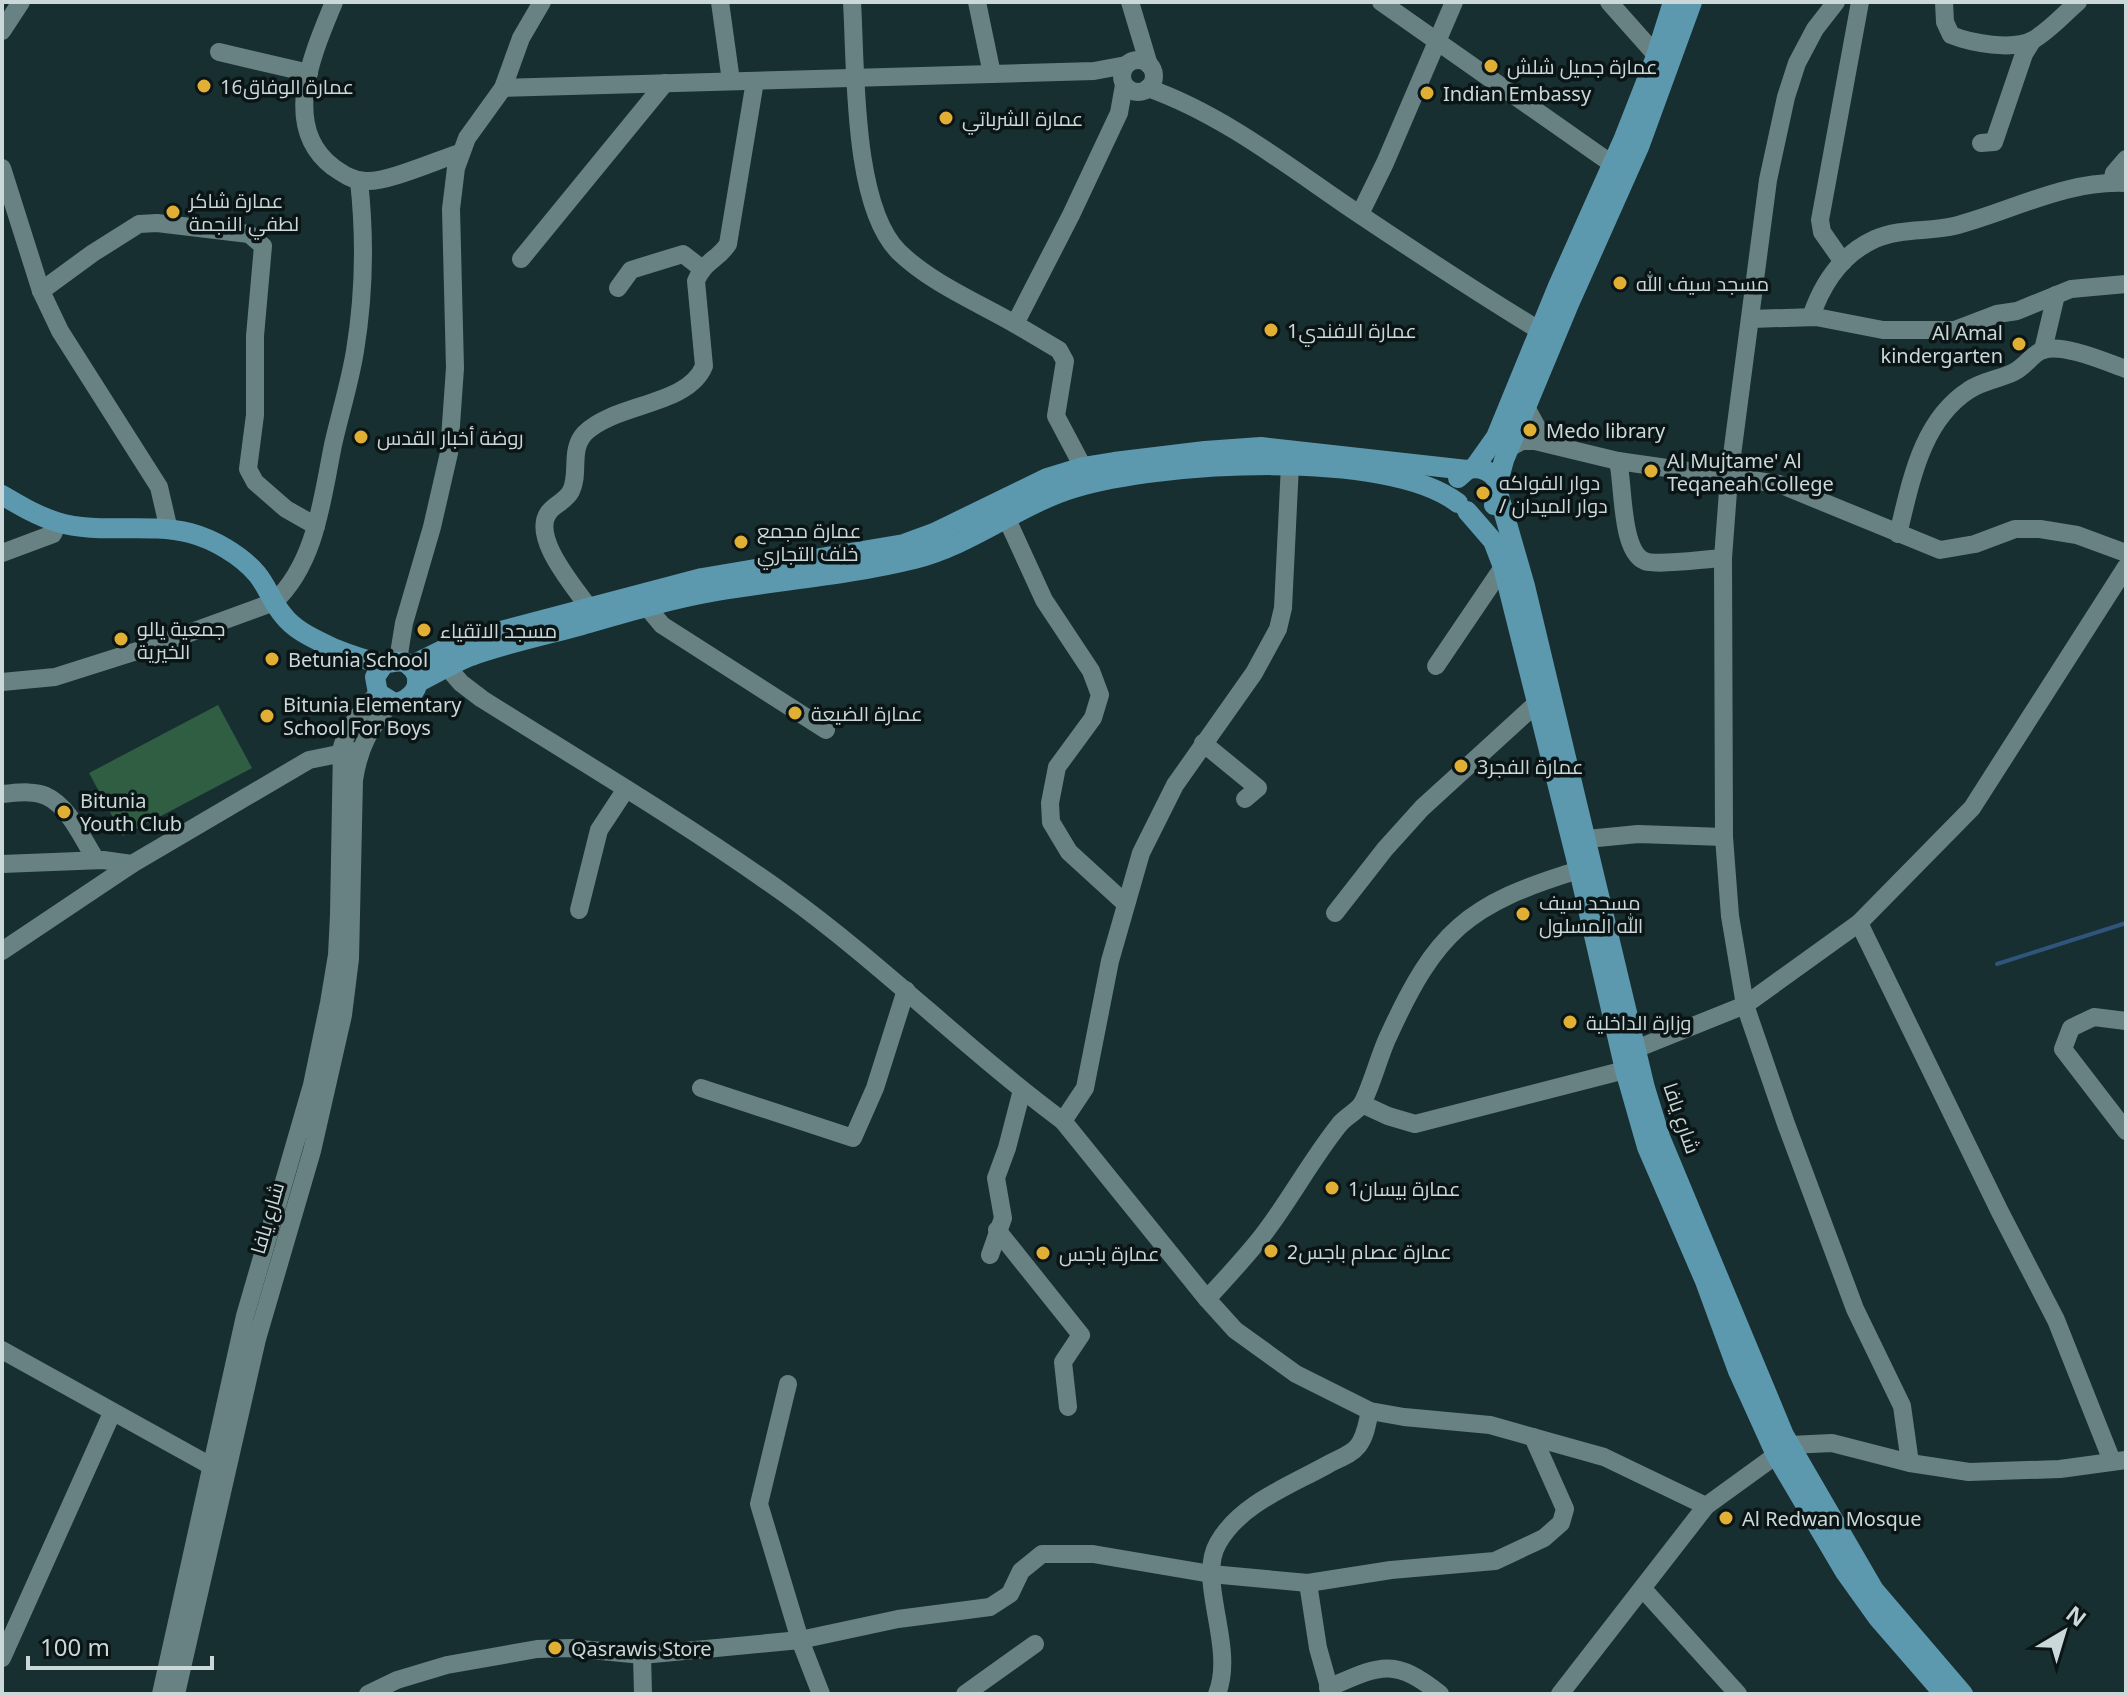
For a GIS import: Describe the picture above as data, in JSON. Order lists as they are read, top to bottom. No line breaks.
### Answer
{"streets":{"main road":["شارع يافا"]},"places":["عمارة جميل شلش","عمارة الوفاق16","Indian Embassy","عمارة الشرباتي","عمارة شاكر لطفي النجمة","مسجد سيف الله","عمارة الافندي1","Al Amal kindergarten","Medo library","روضة أخبار القدس","Al Mujtame' Al Teqaneah College","دوار الفواكه / دوار الميدان","عمارة مجمع خلف التجاري","مسجد الاتقياء","جمعية يالو الخيرية","Betunia School","عمارة الضيعة","Bitunia Elementary School For Boys","عمارة الفجر3","Bitunia Youth Club","مسجد سيف الله المسلول","وزارة الداخلية","عمارة بيسان1","عمارة عصام باجس2","عمارة باجس","Al Redwan Mosque","Qasrawis Store"],"scale_bar":"100 m","north":"top right"}
